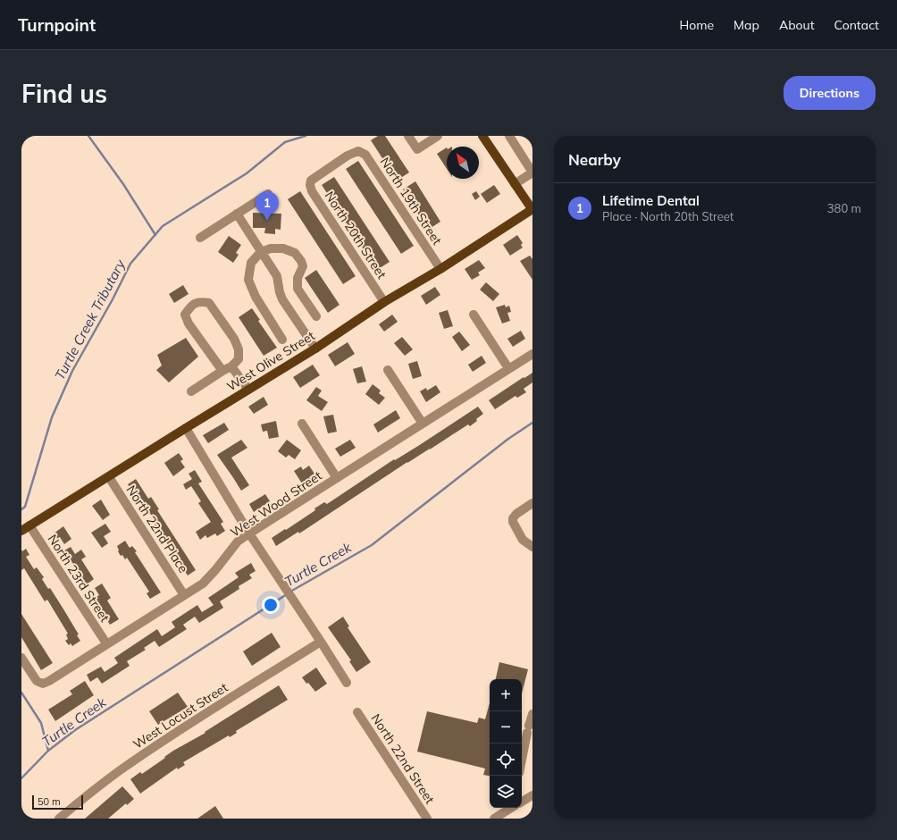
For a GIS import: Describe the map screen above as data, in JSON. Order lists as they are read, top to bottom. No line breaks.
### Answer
{"streets":{"main road":["West Olive Street"],"street":["North 19th Street","North 20th Street","West Wood Street","North 22nd Place","North 23rd Street","West Locust Street","North 22nd Street"]},"crossings":[["North 19th Street","North 20th Street"],["North 19th Street","West Olive Street"],["North 20th Street","West Olive Street"],["West Olive Street","North 22nd Place"],["West Olive Street","North 23rd Street"],["West Wood Street","North 22nd Place"],["West Wood Street","North 23rd Street"]],"water":["Turtle Creek Tributary","Turtle Creek"],"scale_bar":"50 m","north":"top left","page":{"header":"Turnpoint","nav":["Home","Map","About","Contact"],"buttons":"Directions","title":"Find us","heading":"Nearby","list":[{"mark":"1","name":"Lifetime Dental","note":"Place · North 20th Street","value":"380 m"}],"pins":"1","map_buttons":["+","−"],"scale":"50 m"}}
